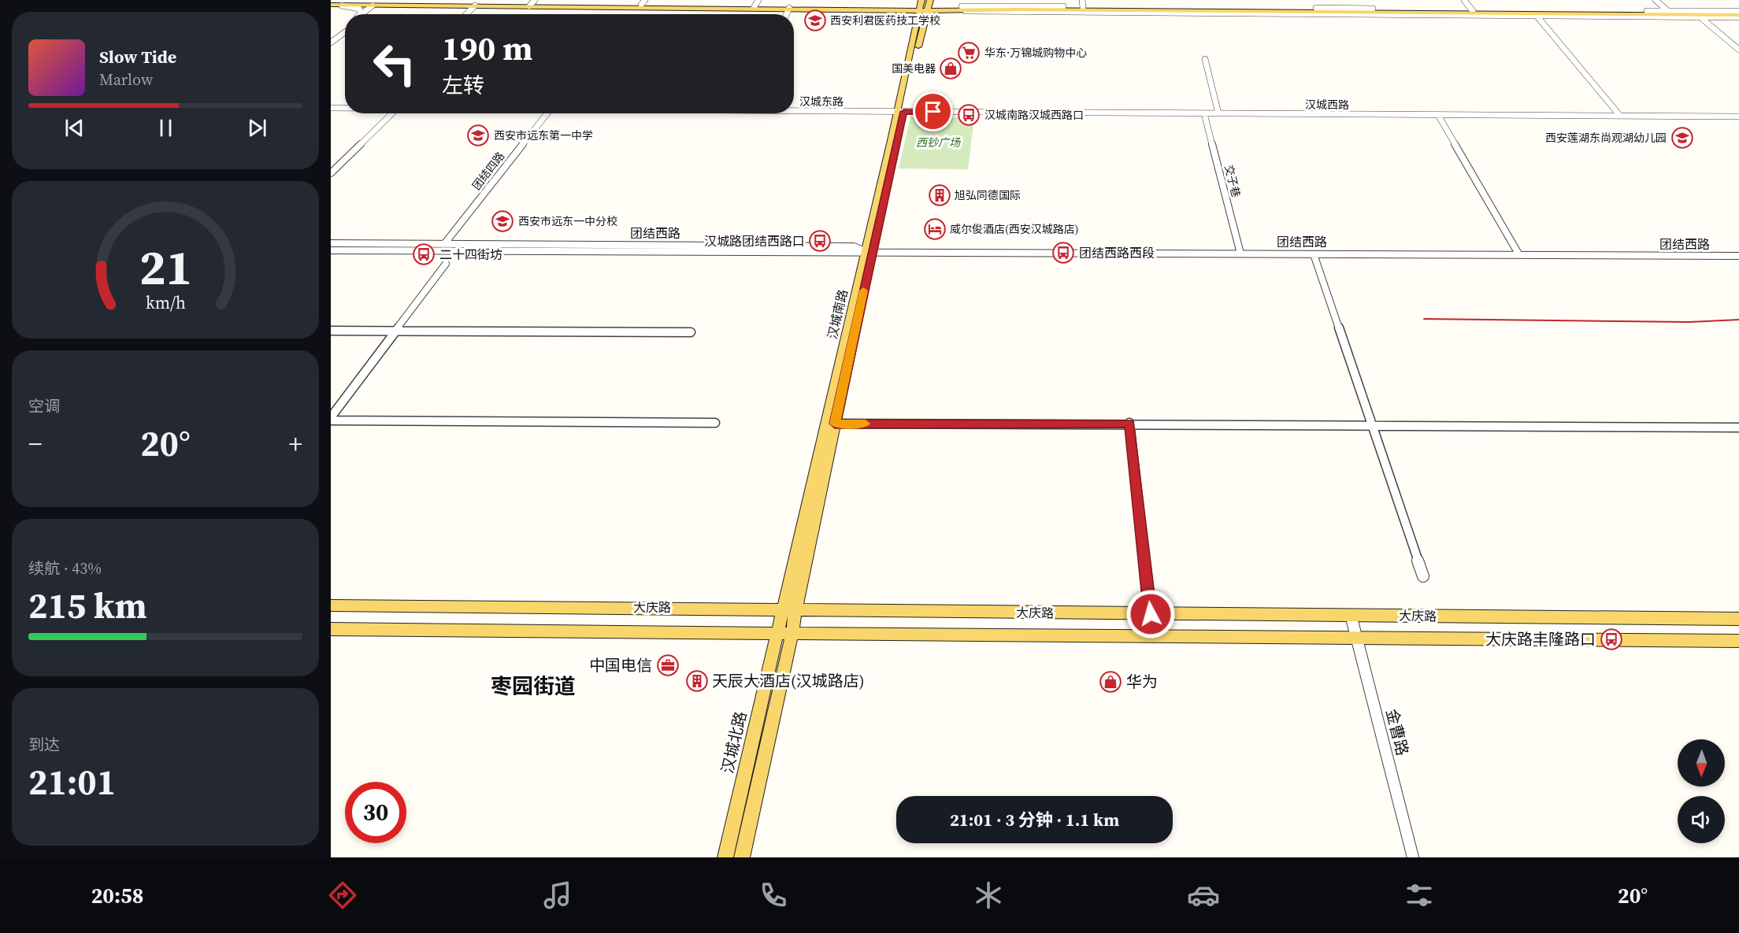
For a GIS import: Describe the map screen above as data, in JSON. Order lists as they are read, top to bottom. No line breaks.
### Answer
{"streets":{"main road":["汉城南路","大庆路","汉城北路"],"street":["汉城东路","汉城西路","团结四路","交子巷","团结西路","金曹路"]},"crossings":[["汉城东路","汉城西路"],["汉城东路","汉城南路"],["汉城西路","交子巷"],["团结四路","团结西路"],["交子巷","团结西路"],["团结西路","汉城南路"],["汉城南路","大庆路"],["汉城南路","汉城北路"],["大庆路","金曹路"],["大庆路","汉城北路"]],"districts":["枣园街道"],"parks":["西钞广场"],"places":{"school or university":["西安利君医药技工学校","西安市远东第一中学","西安莲湖东尚观湖幼儿园","西安市远东一中分校"],"supermarket":["华东·万锦城购物中心"],"shop":["国美电器","华为"],"bus stop":["汉城南路汉城西路口","汉城路团结西路口","团结西路西段","二十四街坊","大庆路丰隆路口"],"building":["旭弘同德国际","天辰大酒店(汉城路店)"],"hotel":["威尔俊酒店(西安汉城路店)"],"office":["中国电信"]},"north":"bottom","page":{"turn":["190 m","左转"],"song":["Slow Tide","Marlow"],"tile":["空调",["续航 · 43%","215 km"],["到达","21:01"]],"heat":["−","20°","+"],"limit":"30","trip":"21:01 · 3 分钟 · 1.1 km","tabs":["20:58","20°"],"gauge":["21","km/h"]}}
